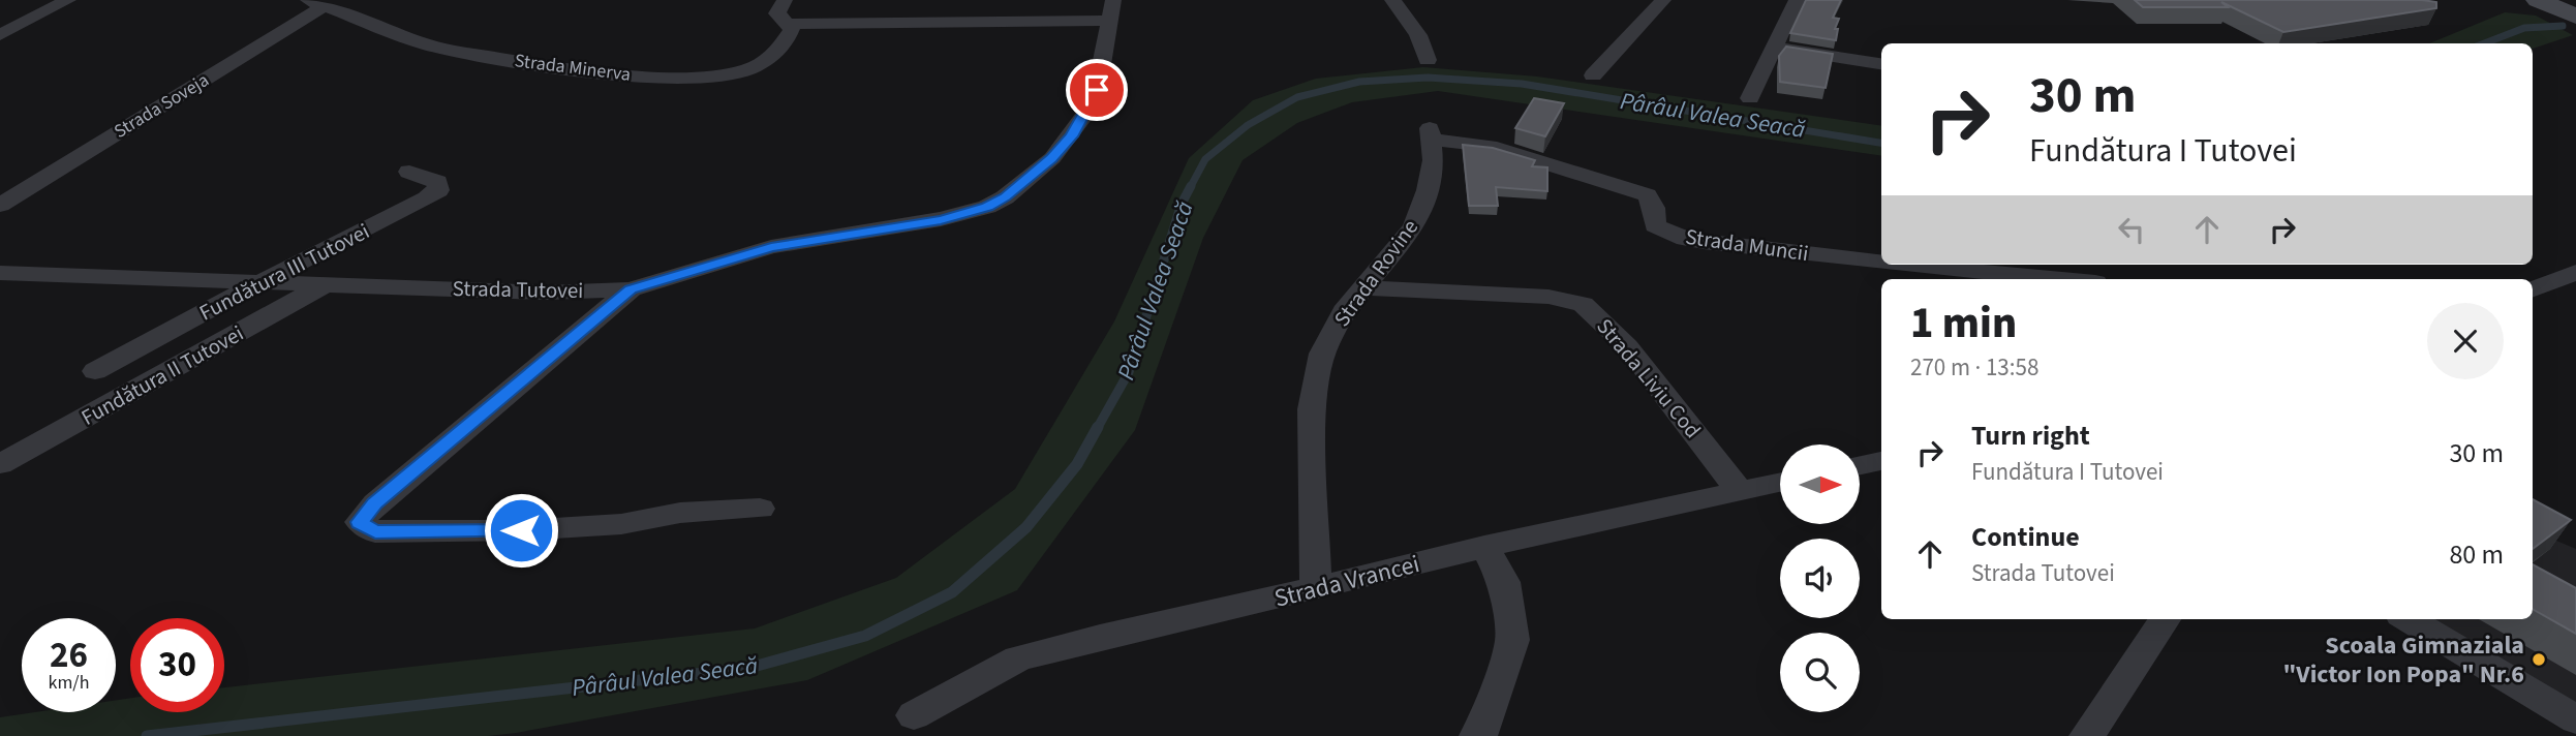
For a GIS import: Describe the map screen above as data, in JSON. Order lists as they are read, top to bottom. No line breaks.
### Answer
{"streets":{"street":["Strada Minerva","Strada Soveja","Strada Muncii","Fundătura III Tutovei","Strada Rovine","Strada Tutovei","Fundătura II Tutovei","Strada Liviu Cod","Strada Vrancei"]},"crossings":[["Strada Minerva","Strada Soveja"],["Strada Muncii","Strada Rovine"],["Fundătura III Tutovei","Strada Tutovei"],["Strada Rovine","Strada Liviu Cod"],["Strada Rovine","Strada Vrancei"],["Strada Tutovei","Fundătura II Tutovei"],["Strada Liviu Cod","Strada Vrancei"]],"water":["Pârâul Valea Seacă"],"places":["Scoala Gimnaziala \"Victor Ion Popa\" Nr.6"],"north":"right","page":{"turn":["30 m","Fundătura I Tutovei"],"heading":["1 min","270 m · 13:58"],"list":[{"name":"Turn right","note":"Fundătura I Tutovei","value":"30 m"},{"name":"Continue","note":"Strada Tutovei","value":"80 m"}],"speed":"26 km/h","limit":"30"}}
